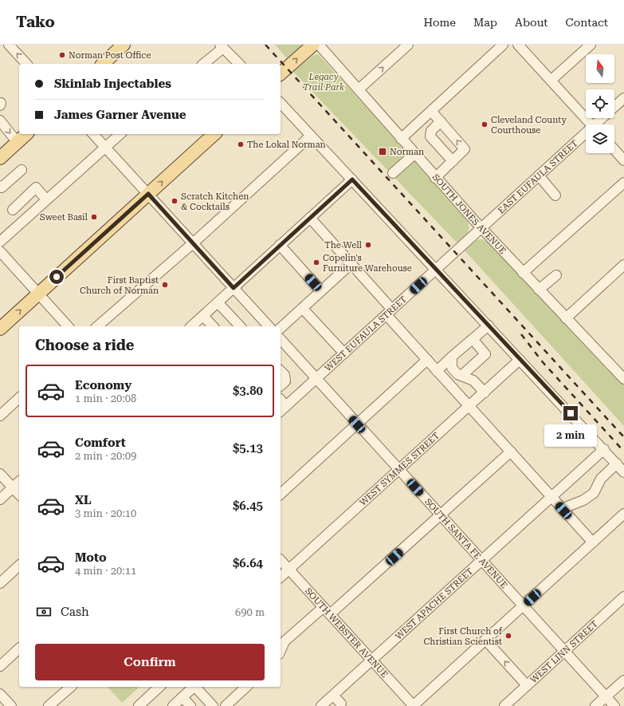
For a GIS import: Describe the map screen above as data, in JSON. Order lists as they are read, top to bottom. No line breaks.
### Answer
{"streets":{"street":["EAST EUFAULA STREET","SOUTH JONES AVENUE","WEST EUFAULA STREET","WEST SYMMES STREET","SOUTH SANTA FE AVENUE","WEST APACHE STREET","SOUTH WEBSTER AVENUE","WEST LINN STREET"]},"crossings":[["EAST EUFAULA STREET","SOUTH JONES AVENUE"],["EAST EUFAULA STREET","WEST EUFAULA STREET"],["SOUTH JONES AVENUE","WEST EUFAULA STREET"],["WEST EUFAULA STREET","SOUTH SANTA FE AVENUE"],["WEST SYMMES STREET","SOUTH SANTA FE AVENUE"],["WEST SYMMES STREET","SOUTH WEBSTER AVENUE"],["SOUTH SANTA FE AVENUE","WEST APACHE STREET"],["SOUTH SANTA FE AVENUE","WEST LINN STREET"],["WEST APACHE STREET","SOUTH WEBSTER AVENUE"]],"parks":["Legacy Trail Park"],"places":{"other":["Norman Post Office","Cleveland County Courthouse","The Lokal Norman","Scratch Kitchen & Cocktails","Sweet Basil","The Well","Copelin's Furniture Warehouse","First Baptist Church of Norman","First Church of Christian Scientist"],"transit":["Norman"]},"north":"top","page":{"header":"Tako","nav":["Home","Map","About","Contact"],"banner":["Skinlab Injectables","James Garner Avenue"],"heading":"Choose a ride","list":[{"name":"Economy","note":"1 min · 20:08","value":"$3.80"},{"name":"Comfort","note":"2 min · 20:09","value":"$5.13"},{"name":"XL","note":"3 min · 20:10","value":"$6.45"},{"name":"Moto","note":"4 min · 20:11","value":"$6.64"}],"bubble":"2 min","pay":["Cash","690 m"],"buttons":"Confirm"}}
